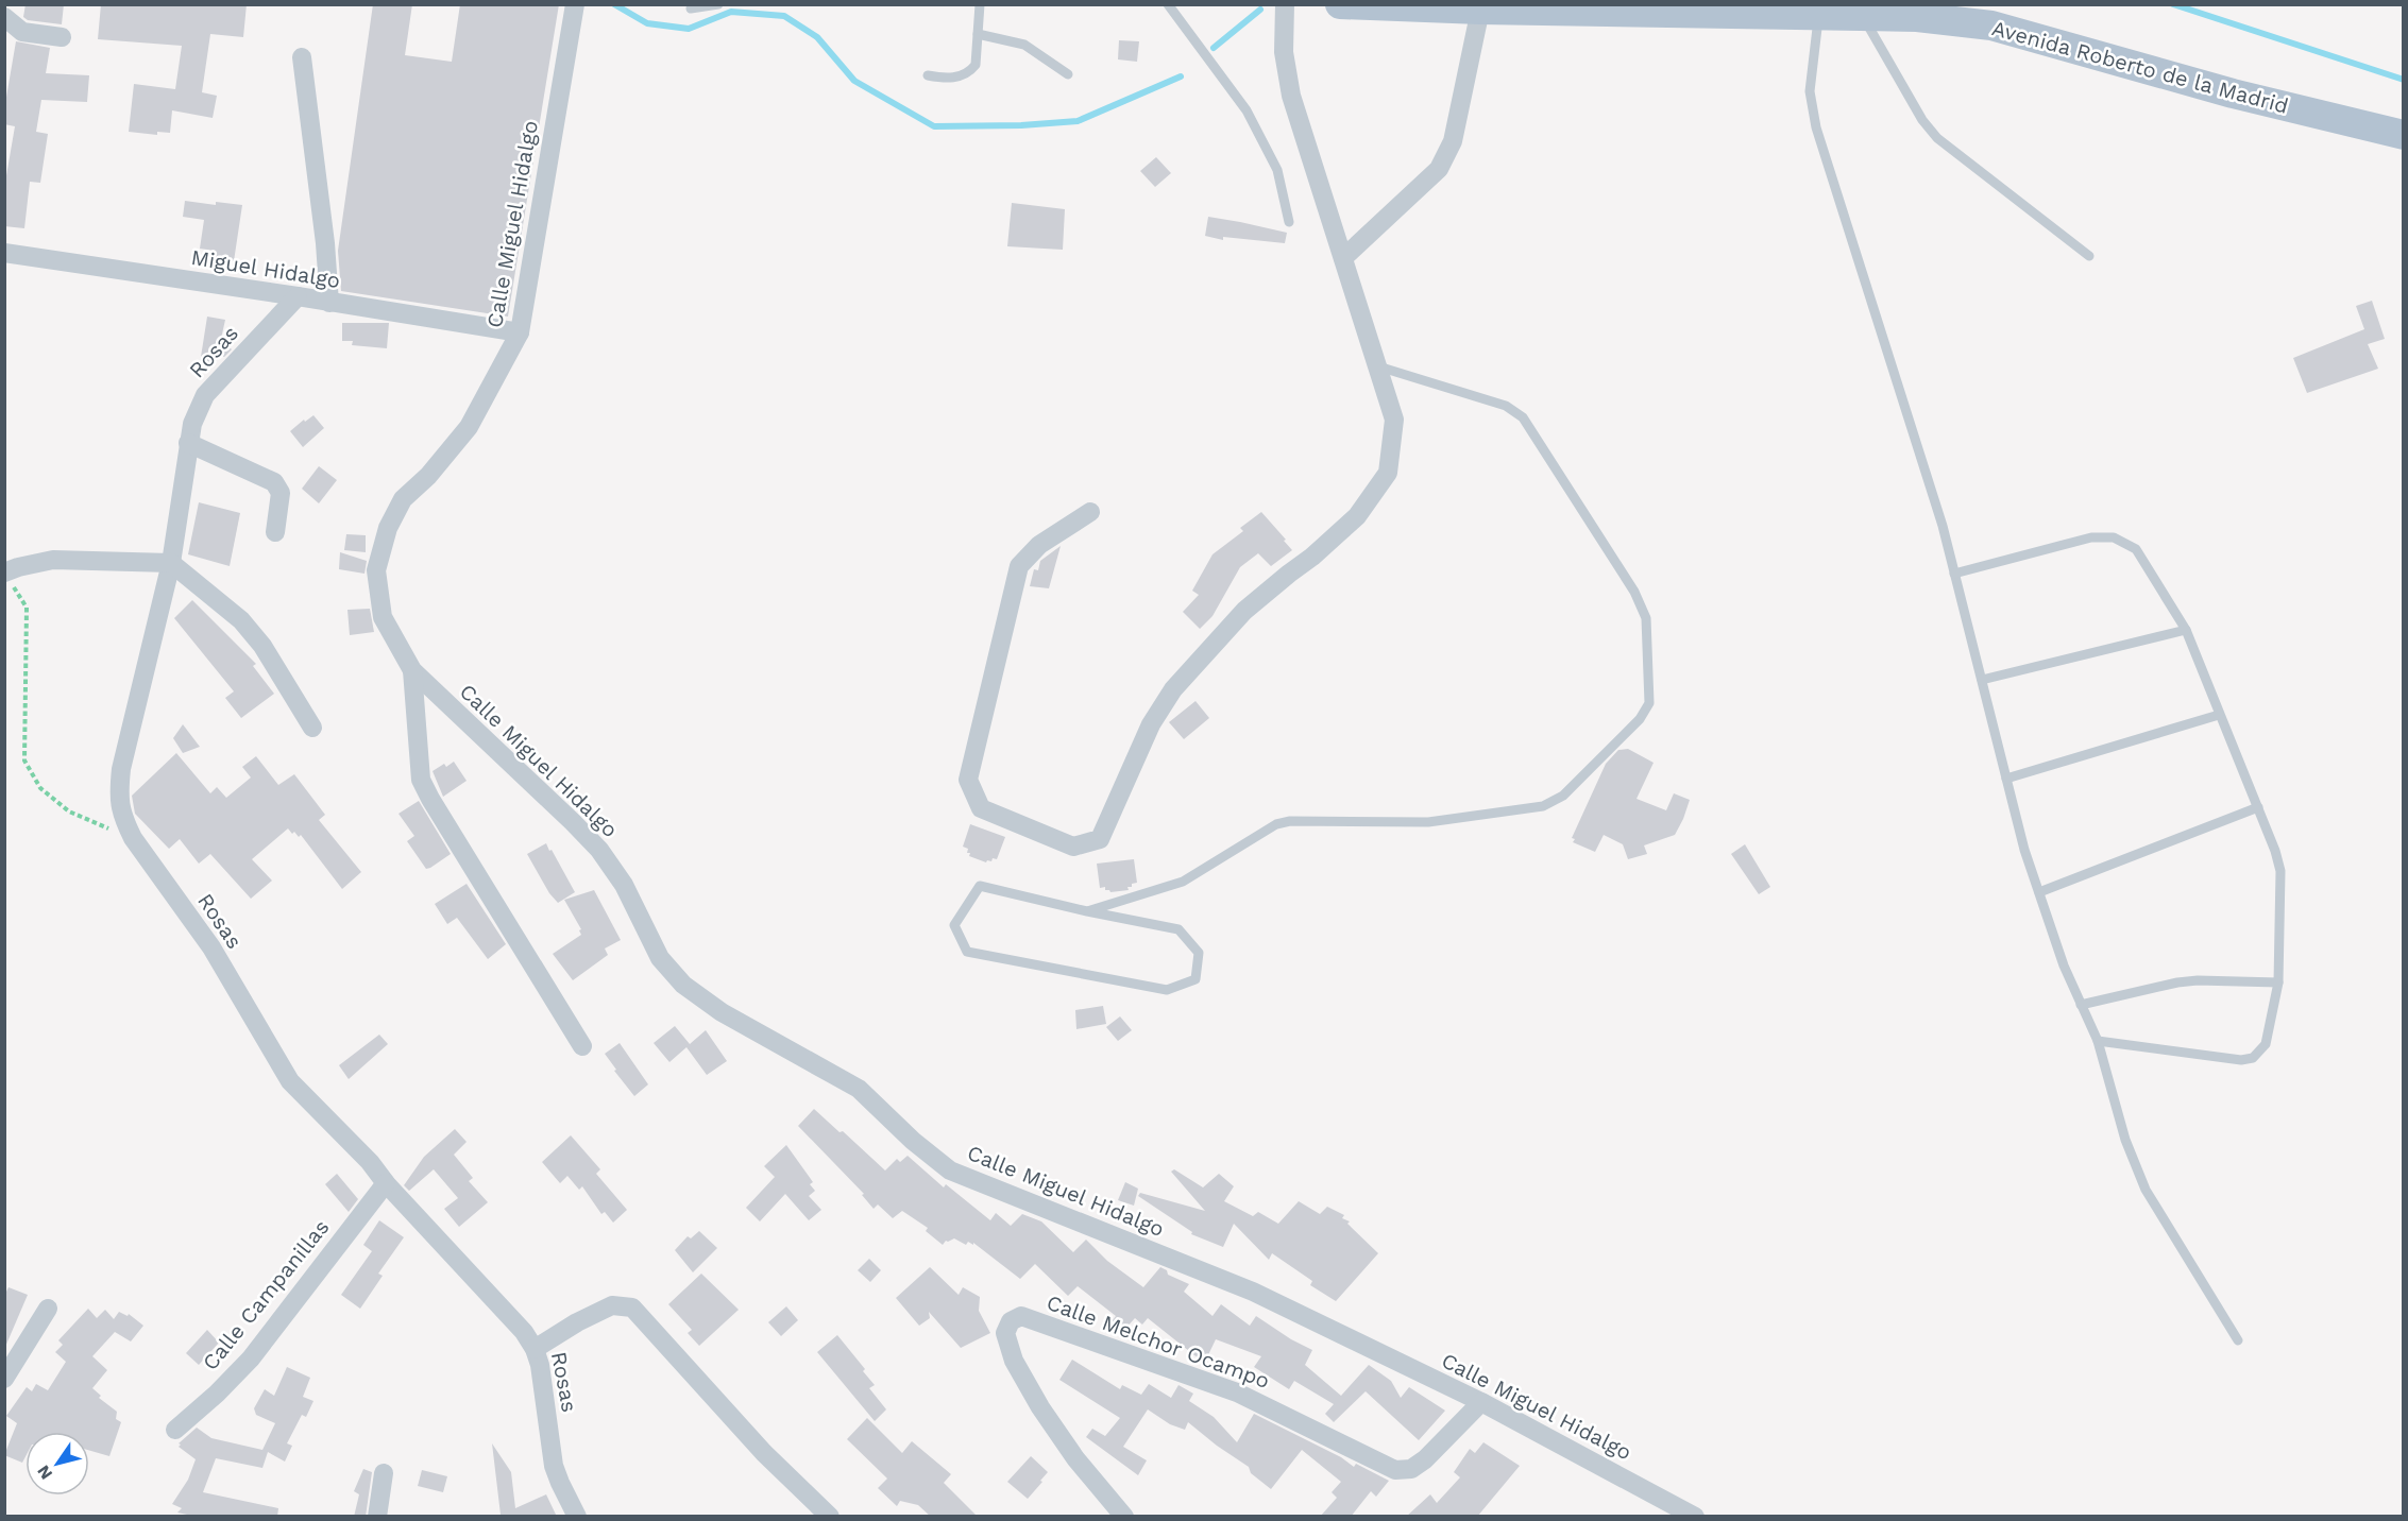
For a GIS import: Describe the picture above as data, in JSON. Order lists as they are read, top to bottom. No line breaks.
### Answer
{"streets":{"main road":["Avenida Roberto de la Madrid"],"street":["Calle Miguel Hidalgo","Miguel Hidalgo","Rosas","Calle Campanillas","Calle Melchor Ocampo"]},"crossings":[["Calle Miguel Hidalgo","Miguel Hidalgo"],["Calle Miguel Hidalgo","Calle Melchor Ocampo"],["Miguel Hidalgo","Rosas"],["Rosas","Calle Campanillas"]],"north":"bottom left"}
